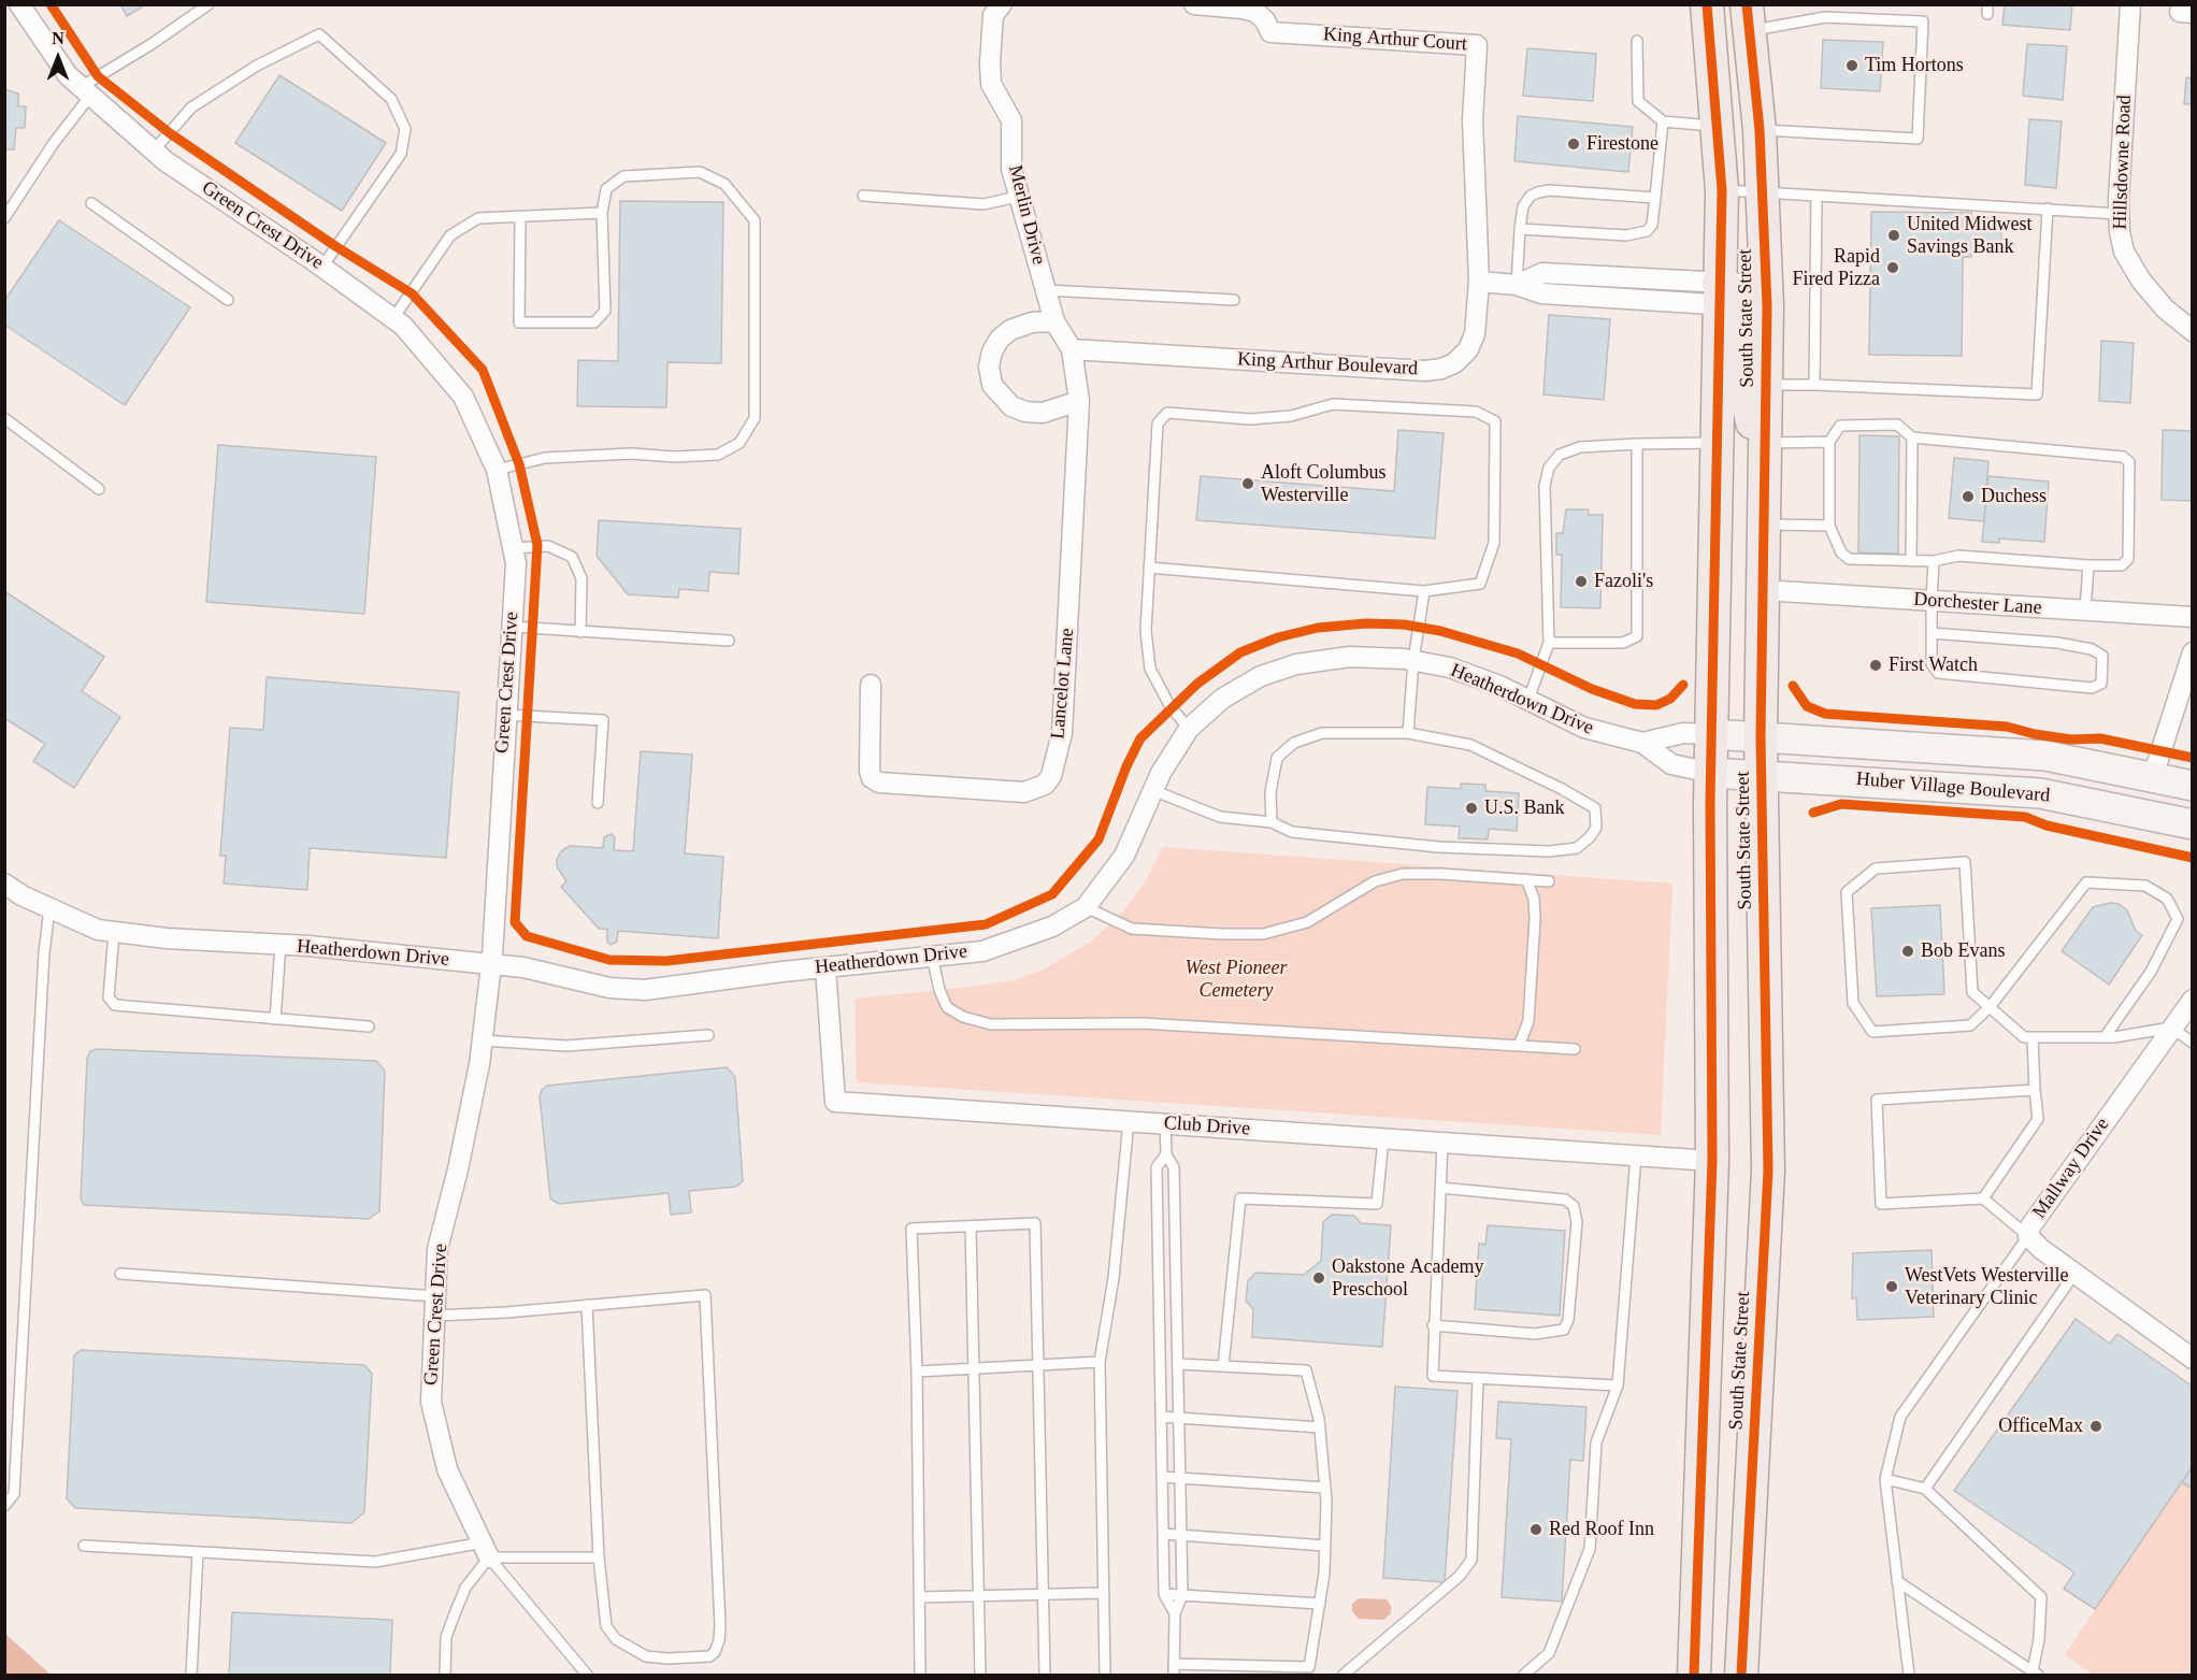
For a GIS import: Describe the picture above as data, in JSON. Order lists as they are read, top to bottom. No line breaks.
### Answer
{"streets":{"main road":["South State Street"],"street":["King Arthur Court","Hillsdowne Road","Merlin Drive","Green Crest Drive","King Arthur Boulevard","Dorchester Lane","Lancelot Lane","Heatherdown Drive","Huber Village Boulevard","Club Drive","Mallway Drive"]},"crossings":[["King Arthur Court","King Arthur Boulevard"],["Merlin Drive","King Arthur Boulevard"],["Merlin Drive","Lancelot Lane"],["Green Crest Drive","Heatherdown Drive"],["South State Street","Dorchester Lane"],["South State Street","Heatherdown Drive"],["South State Street","Huber Village Boulevard"],["South State Street","Club Drive"],["King Arthur Boulevard","Lancelot Lane"],["Heatherdown Drive","Huber Village Boulevard"],["Heatherdown Drive","Club Drive"]],"parks":["West Pioneer Cemetery"],"places":["Tim Hortons","Firestone","United Midwest Savings Bank","Rapid Fired Pizza","Aloft Columbus Westerville","Duchess","Fazoli's","First Watch","U.S. Bank","Bob Evans","Oakstone Academy Preschool","WestVets Westerville Veterinary Clinic","OfficeMax","Red Roof Inn"],"north":"top"}
